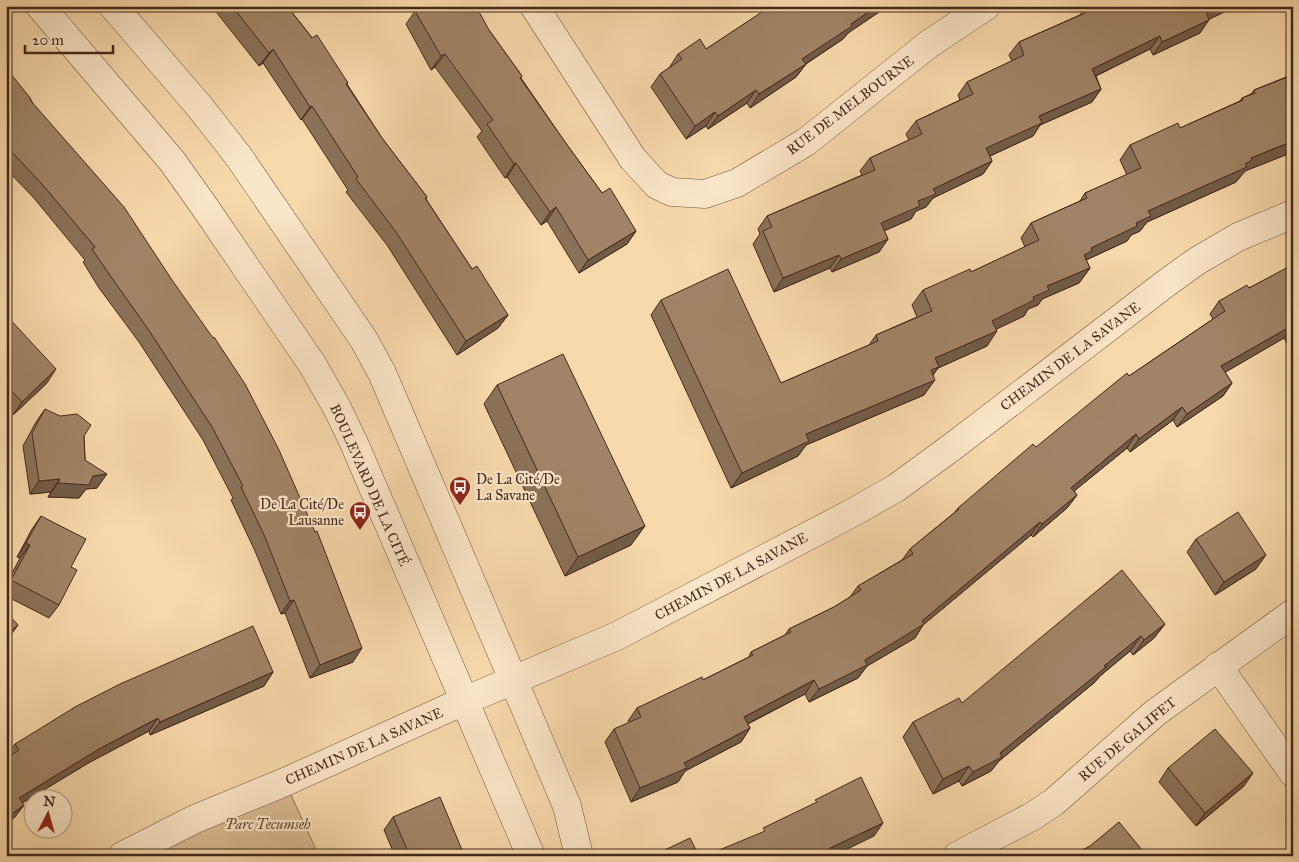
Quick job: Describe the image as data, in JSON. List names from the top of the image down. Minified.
{"streets":{"street":["RUE DE MELBOURNE","CHEMIN DE LA SAVANE","BOULEVARD DE LA CITÉ","RUE DE GALIFET"]},"crossings":[["CHEMIN DE LA SAVANE","BOULEVARD DE LA CITÉ"]],"parks":["Parc Tecumseh"],"places":{"bus stop":["De La Cité/De La Savane","De La Cité/De Lausanne"]},"scale_bar":"20 m","north":"top"}
